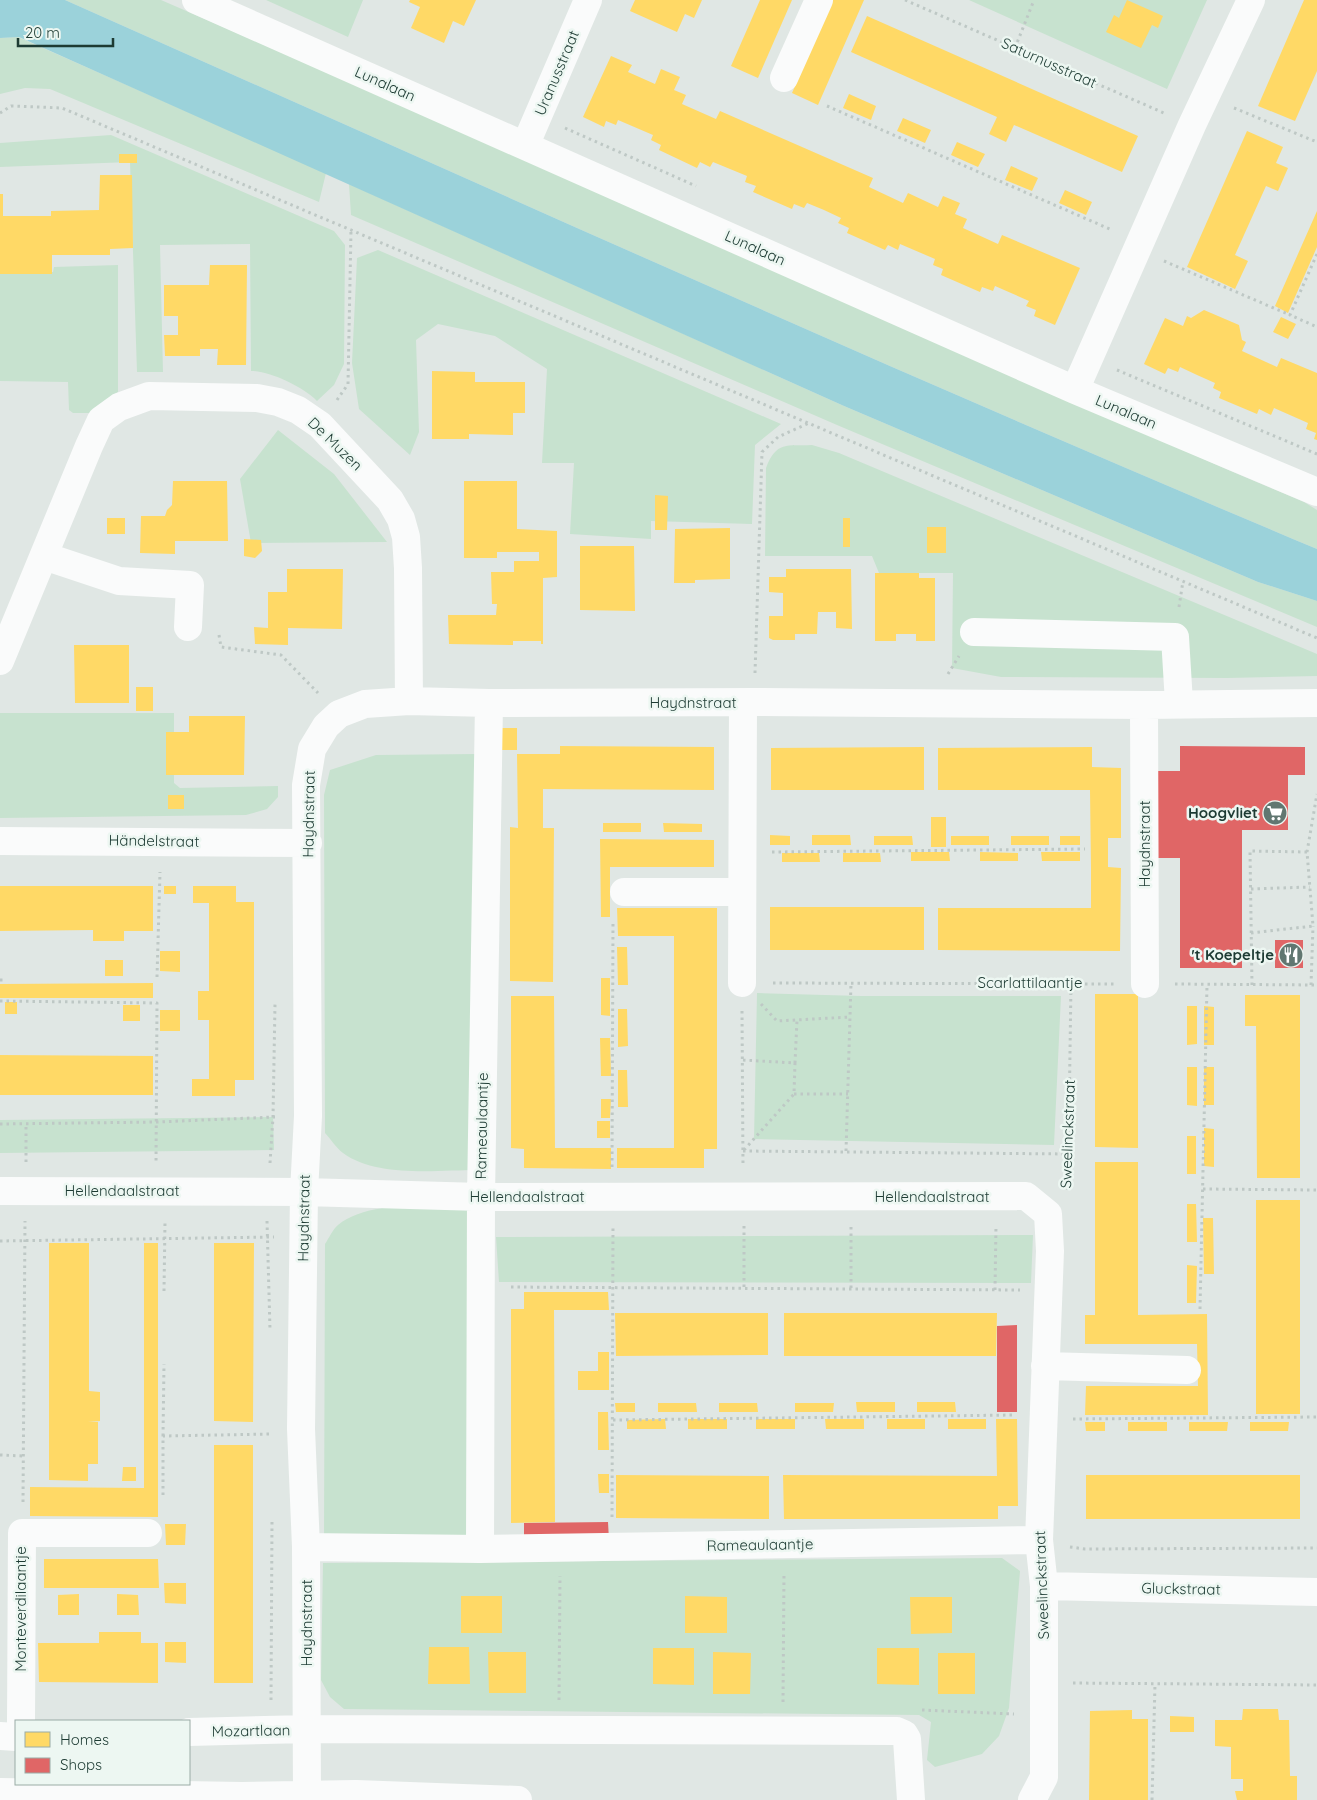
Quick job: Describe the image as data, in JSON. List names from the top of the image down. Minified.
{"streets":{"street":["Uranusstraat","Lunalaan","De Muzen","Haydnstraat","Händelstraat","Rameaulaantje","Sweelinckstraat","Hellendaalstraat","Gluckstraat","Monteverdilaantje","Mozartlaan"],"path":["Saturnusstraat","Scarlattilaantje"]},"crossings":[["Uranusstraat","Lunalaan"],["De Muzen","Haydnstraat"],["Haydnstraat","Händelstraat"],["Haydnstraat","Scarlattilaantje"],["Haydnstraat","Rameaulaantje"],["Haydnstraat","Hellendaalstraat"],["Haydnstraat","Mozartlaan"],["Scarlattilaantje","Sweelinckstraat"],["Rameaulaantje","Sweelinckstraat"],["Rameaulaantje","Hellendaalstraat"],["Sweelinckstraat","Hellendaalstraat"],["Sweelinckstraat","Gluckstraat"]],"places":{"supermarket":["Hoogvliet"],"restaurant":["'t Koepeltje"]},"legend":["Homes","Shops"],"scale_bar":"20 m"}
